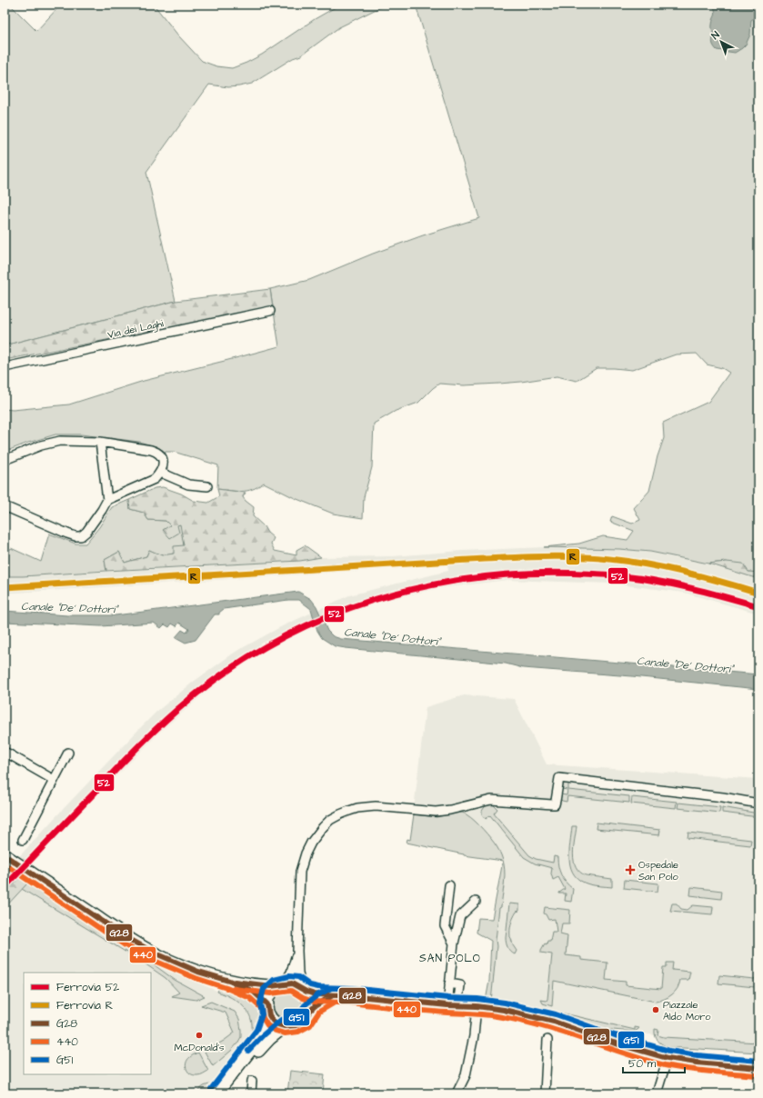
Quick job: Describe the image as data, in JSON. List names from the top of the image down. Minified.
{"streets":{"street":["Via dei Laghi"]},"districts":["SAN POLO"],"water":["Canale \"De' Dottori\""],"places":{"health":["Ospedale San Polo"],"other":["Piazzale Aldo Moro","McDonald's"]},"lines":["rail line R","rail line 52","transit line G28","transit line 440","transit line G51"],"legend":["Ferrovia 52","Ferrovia R","G28","440","G51"],"scale_bar":"50 m","north":"top left"}
